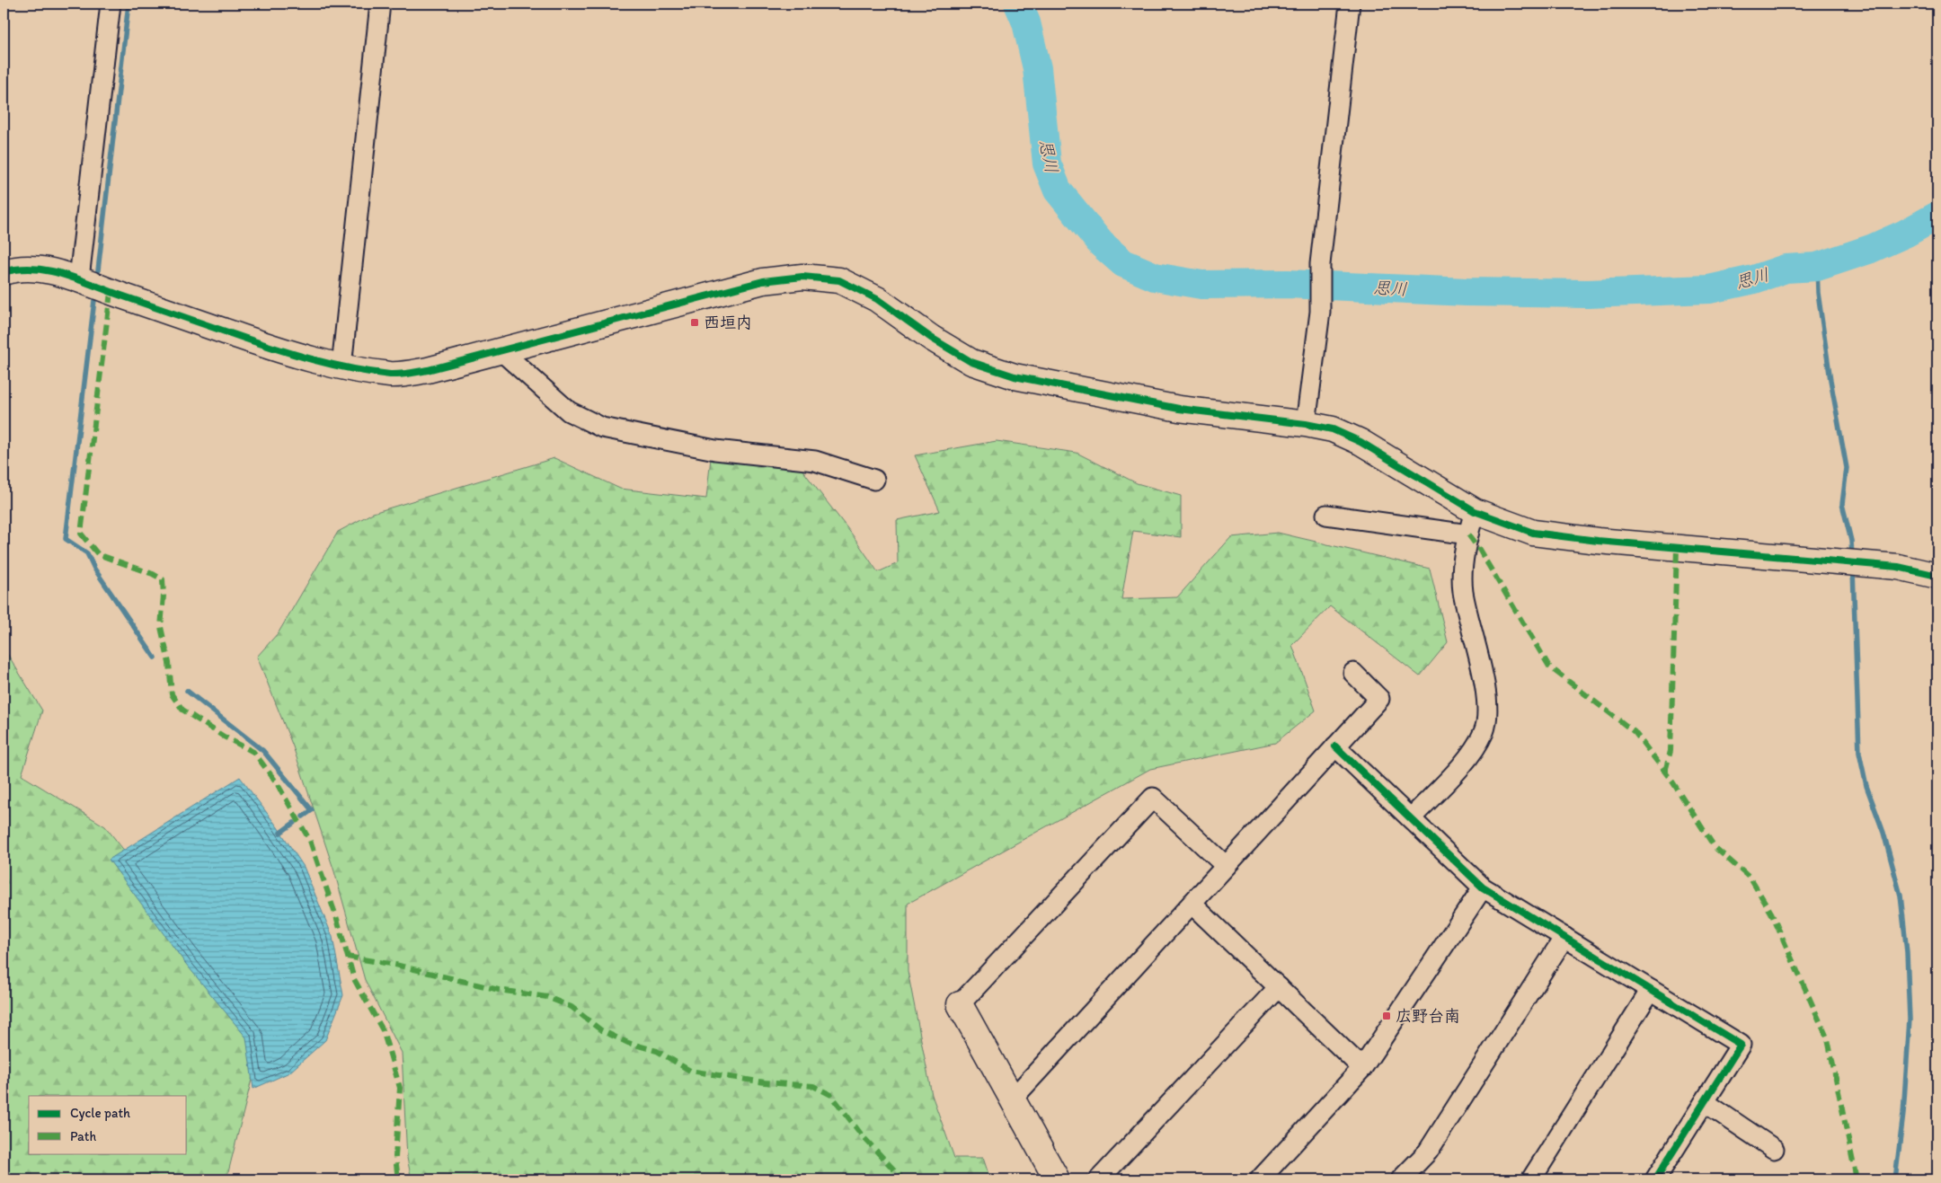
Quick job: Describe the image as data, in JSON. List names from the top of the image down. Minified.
{"water":["思川"],"places":{"transit":["西垣内","広野台南"]},"legend":["Cycle path","Path"]}
